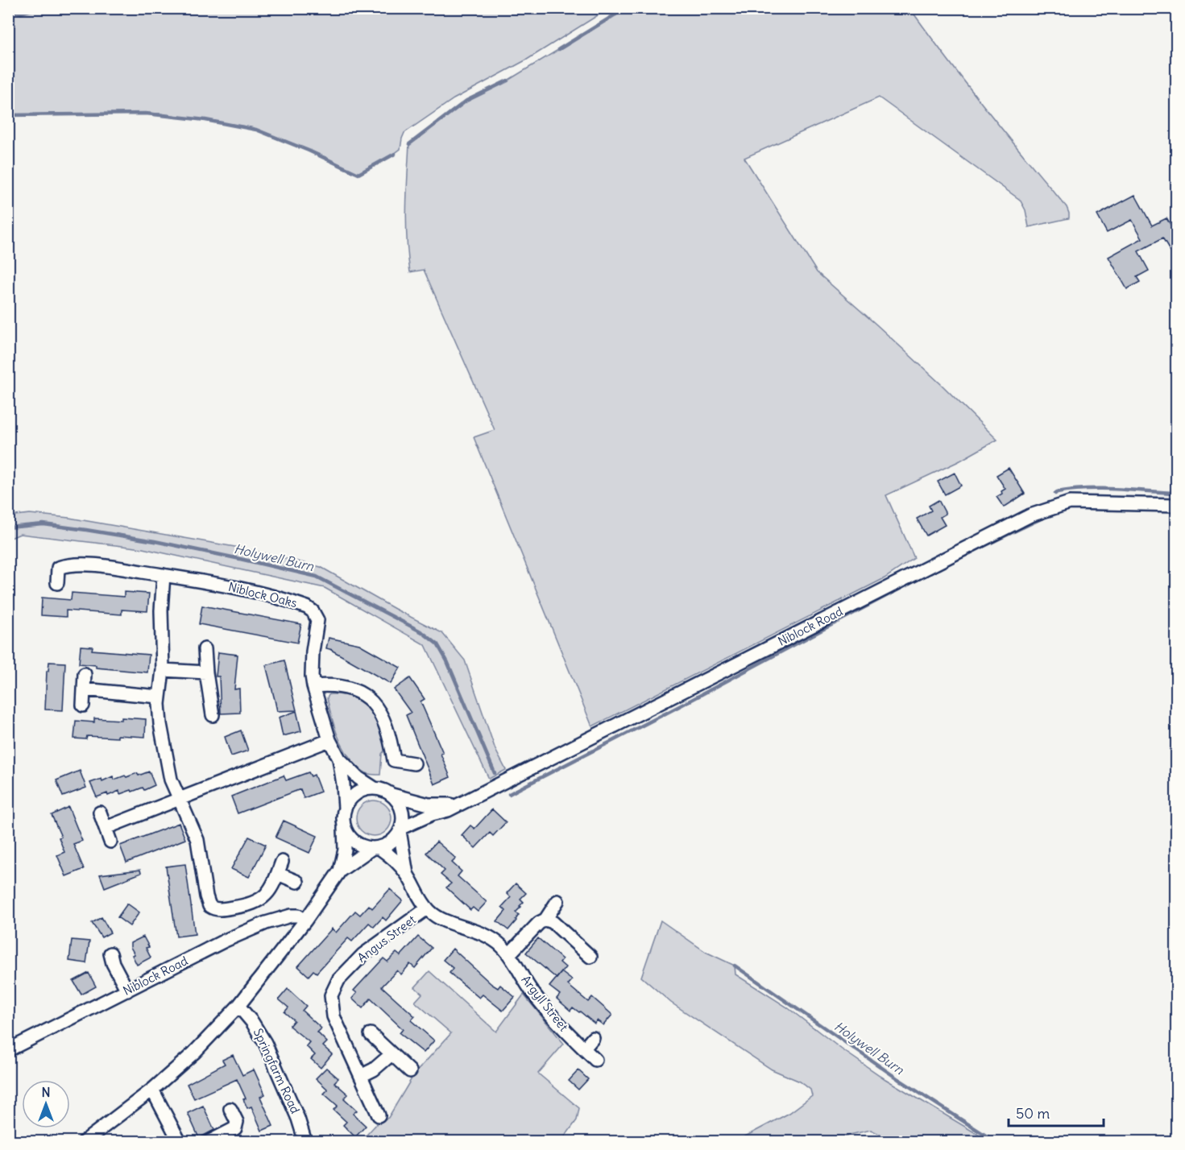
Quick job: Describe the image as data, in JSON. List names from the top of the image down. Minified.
{"streets":{"street":["Niblock Oaks","Niblock Road","Angus Street","Argyll Street","Springfarm Road"]},"crossings":[["Niblock Oaks","Niblock Road"],["Niblock Oaks","Argyll Street"],["Niblock Road","Argyll Street"],["Angus Street","Argyll Street"]],"water":["Holywell Burn"],"scale_bar":"50 m","north":"top"}
